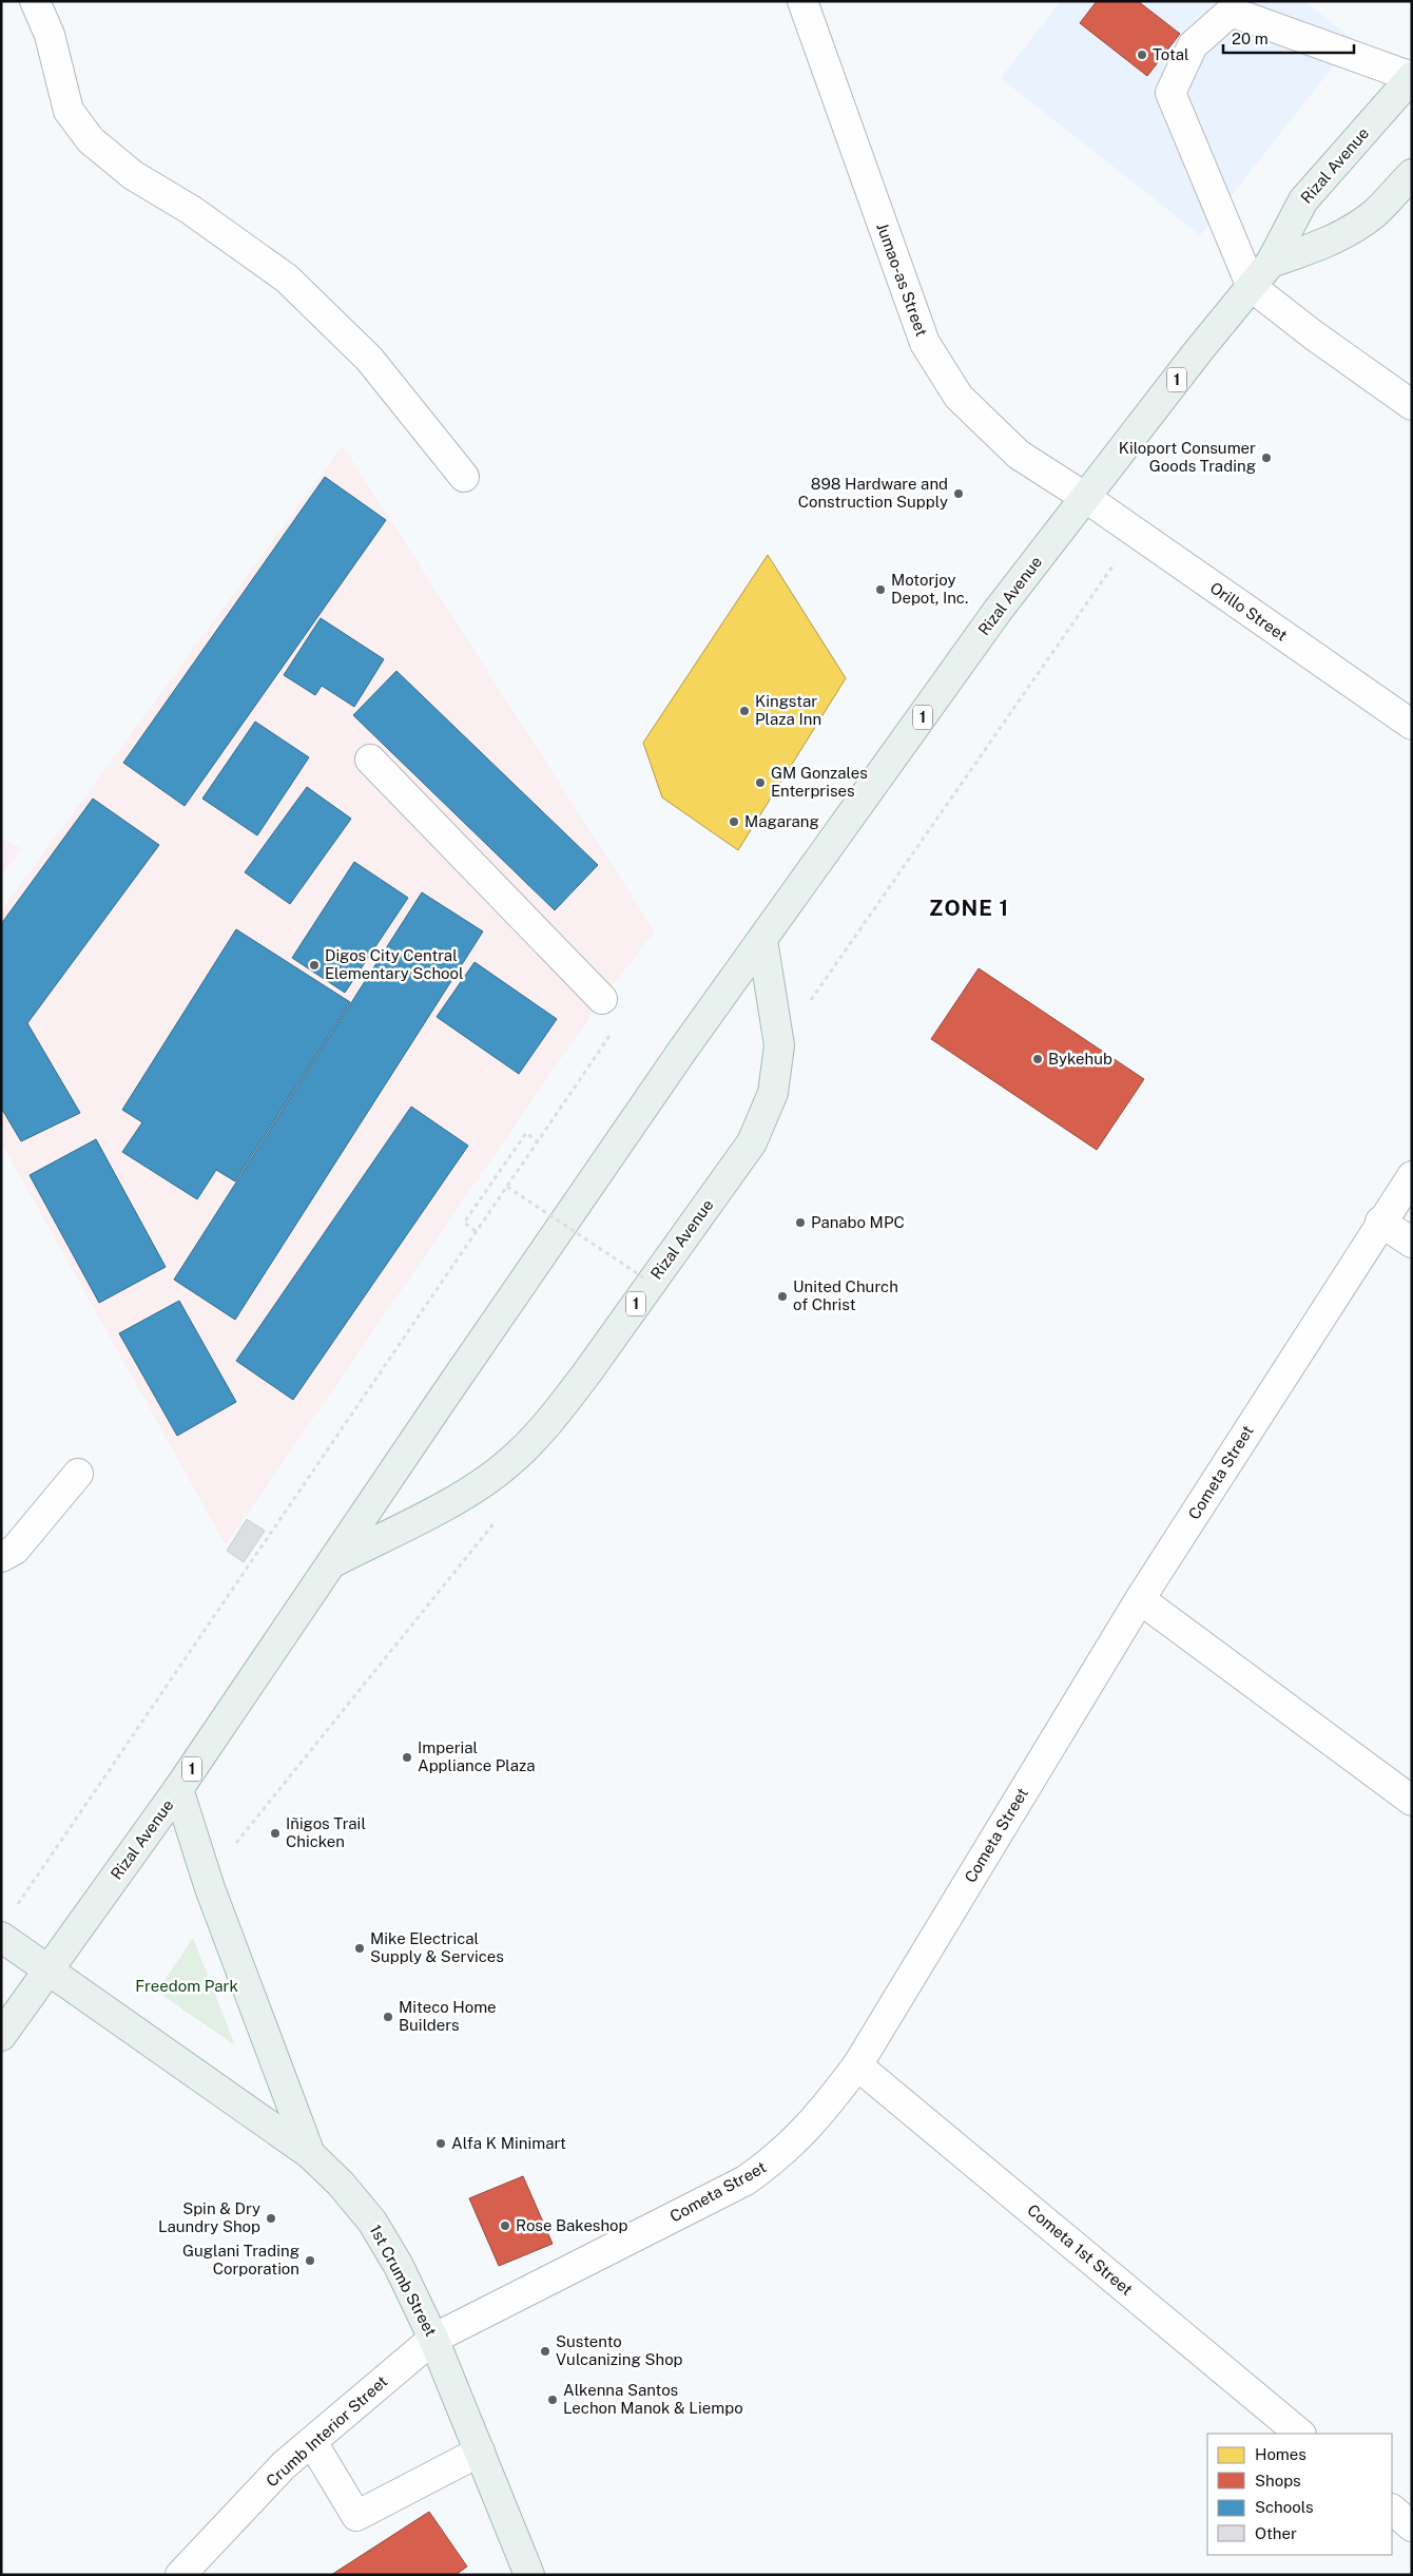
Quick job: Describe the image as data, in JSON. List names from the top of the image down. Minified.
{"streets":{"main road":["Rizal Avenue","1","1st Crumb Street"],"street":["Jumao-as Street","Orillo Street","Cometa Street","Cometa 1st Street","Crumb Interior Street"]},"crossings":[["Rizal Avenue","Jumao-as Street"],["Rizal Avenue","Orillo Street"],["Rizal Avenue","1st Crumb Street"],["Jumao-as Street","Orillo Street"],["Cometa Street","Cometa 1st Street"],["Cometa Street","1st Crumb Street"],["Cometa Street","Crumb Interior Street"],["1st Crumb Street","Crumb Interior Street"]],"districts":["ZONE 1"],"parks":["Freedom Park"],"places":["Total","Kiloport Consumer Goods Trading","898 Hardware and Construction Supply","Motorjoy Depot, Inc.","Kingstar Plaza Inn","GM Gonzales Enterprises","Magarang","Digos City Central Elementary School","Bykehub","Panabo MPC","United Church of Christ","Imperial Appliance Plaza","Iñigos Trail Chicken","Mike Electrical Supply & Services","Miteco Home Builders","Alfa K Minimart","Spin & Dry Laundry Shop","Rose Bakeshop","Guglani Trading Corporation","Sustento Vulcanizing Shop","Alkenna Santos Lechon Manok & Liempo"],"legend":["Homes","Shops","Schools","Other"],"scale_bar":"20 m"}
